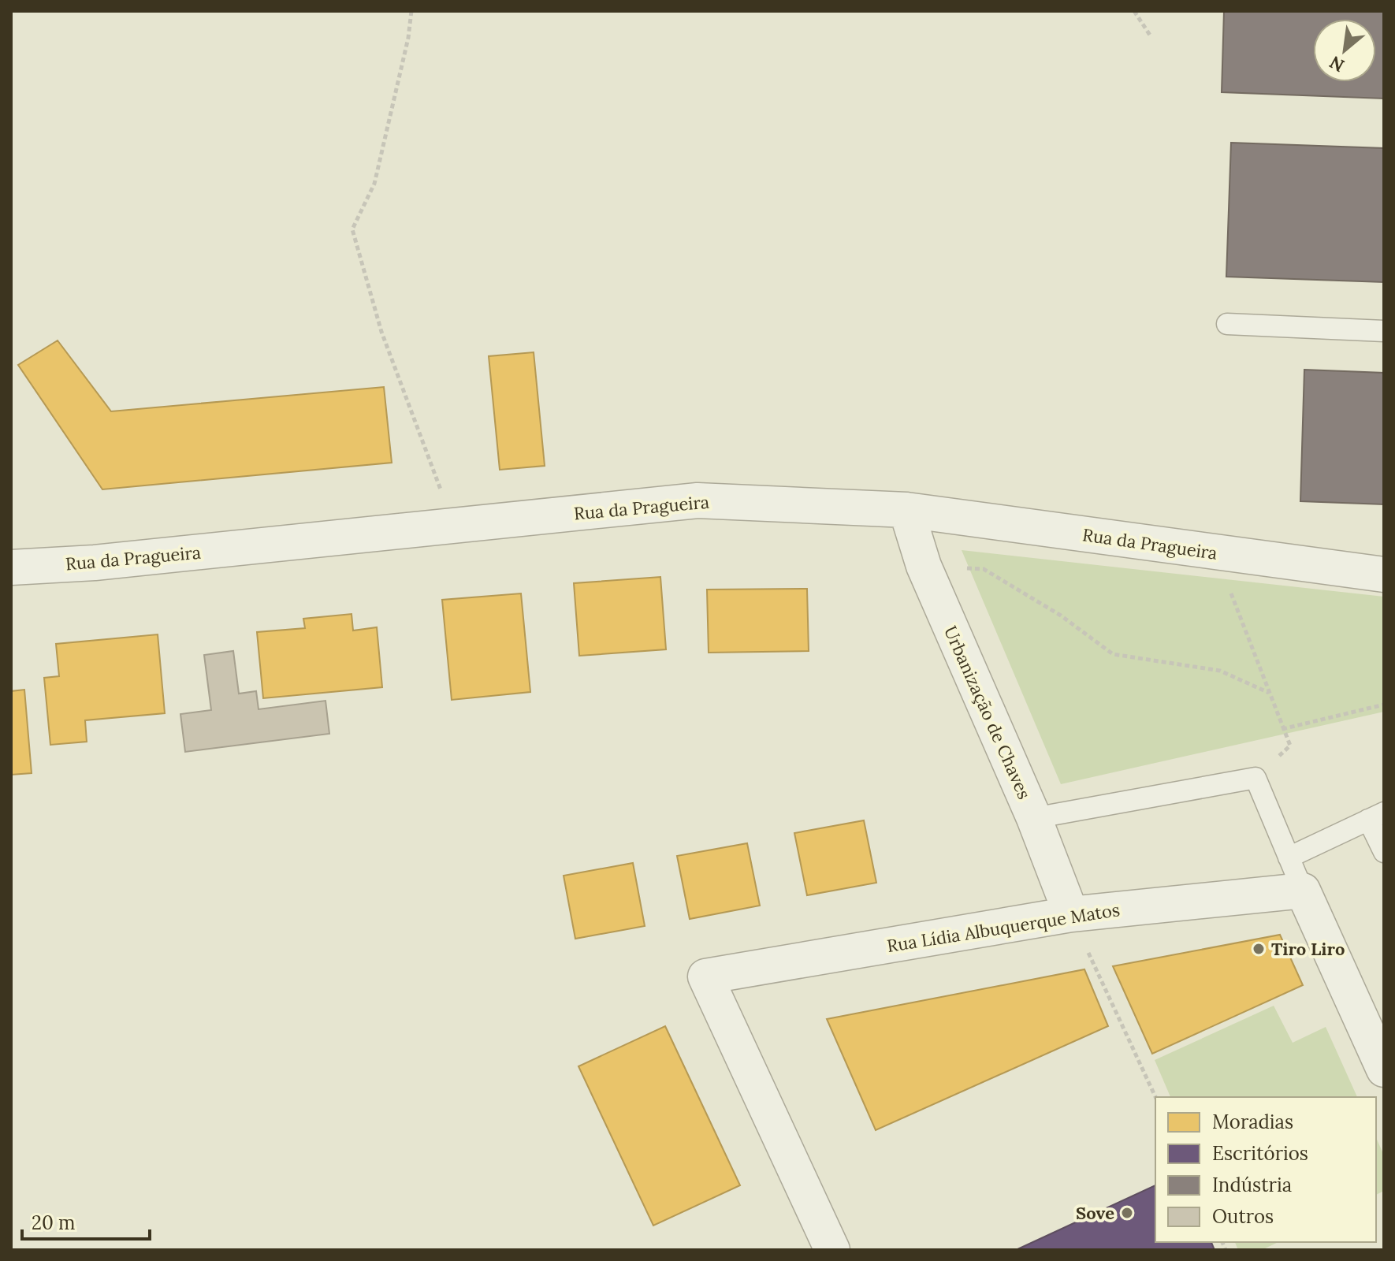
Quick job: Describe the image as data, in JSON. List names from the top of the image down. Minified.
{"streets":{"street":["Rua da Pragueira","Urbanização de Chaves","Rua Lídia Albuquerque Matos"]},"crossings":[["Rua da Pragueira","Urbanização de Chaves"],["Urbanização de Chaves","Rua Lídia Albuquerque Matos"]],"places":["Tiro Liro","Sove"],"legend":["Moradias","Escritórios","Indústria","Outros"],"scale_bar":"20 m","north":"bottom left"}
